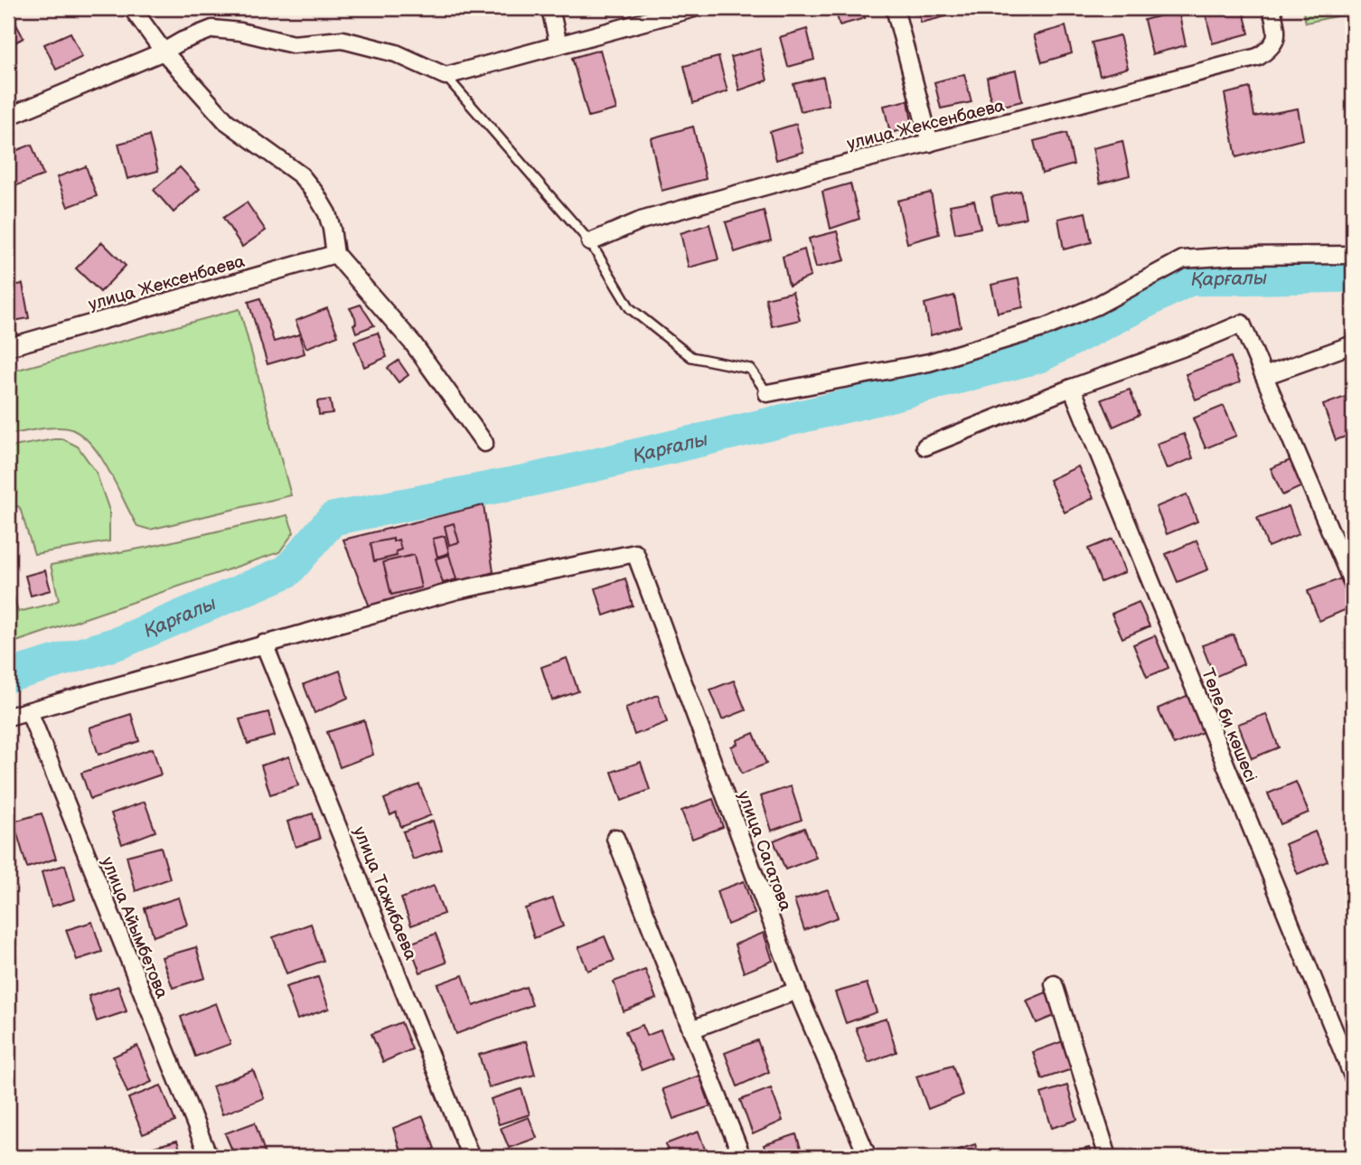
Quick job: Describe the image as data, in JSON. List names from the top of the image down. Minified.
{"streets":{"street":["улица Жексенбаева","Төле би көшесі","улица Сагатова","улица Тажибаева","улица Айымбетова"]},"crossings":[["улица Сагатова","улица Тажибаева"]],"water":["Қарғалы"]}
